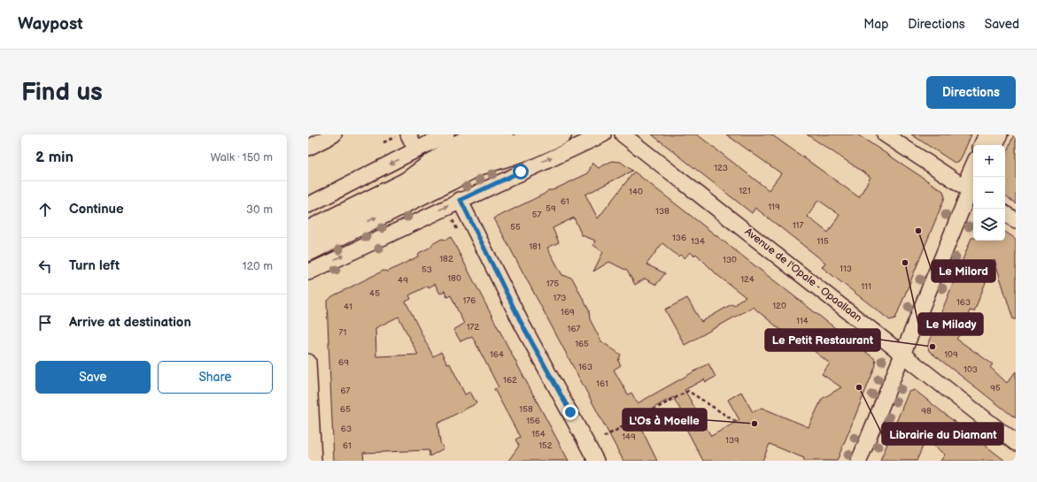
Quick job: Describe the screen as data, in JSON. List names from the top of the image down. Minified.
{"streets":{"street":["Avenue de l'Opale - Opaallaan"]},"places":["Le Milord","Le Milady","Le Petit Restaurant","Librairie du Diamant","L'Os à Moelle"],"house_numbers":["123","121","140","61","119","59","138","57","117","55","136","134","115","181","182","130","113","53","180","124","49","175","111","45","173","176","163","120","41","169","114","172","167","71","165","164","109","69","163","103","162","161","95","67","65","158","98","156","63","154","149","139","61","152"],"page":{"header":"Waypost","nav":["Map","Directions","Saved"],"buttons":["Directions",["Save","Share"]],"title":"Find us","heading":["2 min","Walk · 150 m"],"map_buttons":["+","−"],"list":[["Continue","30 m"],["Turn left","120 m"],"Arrive at destination"]}}
